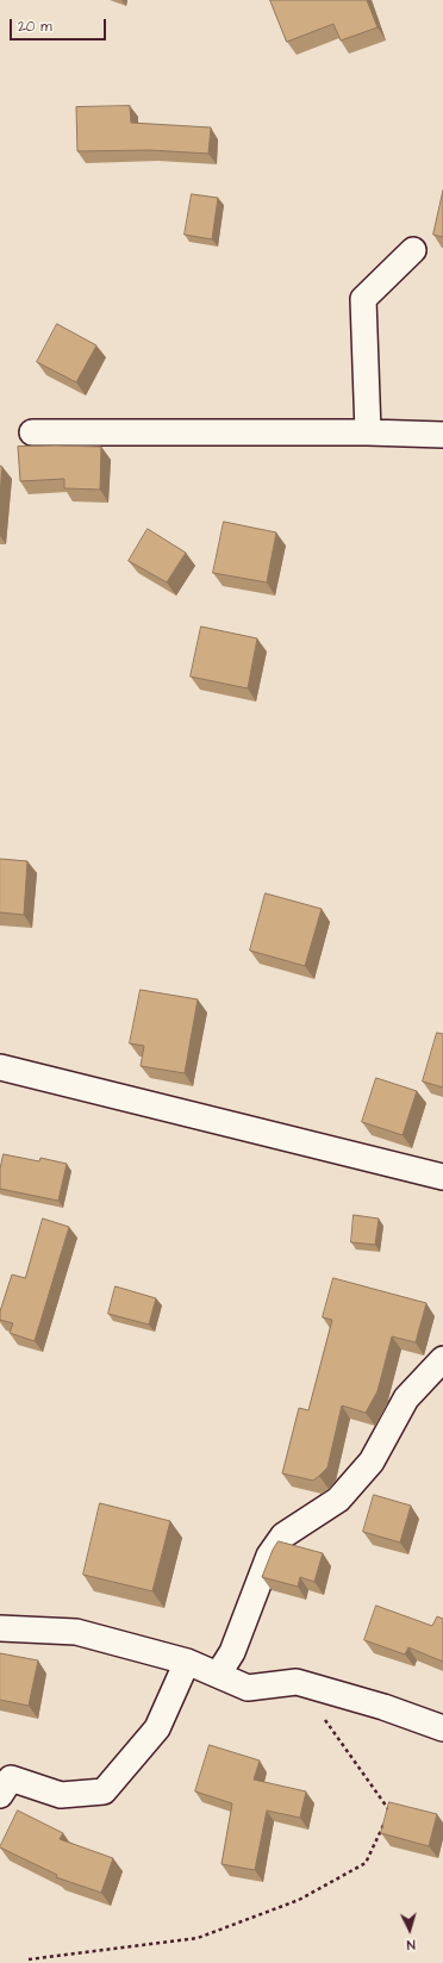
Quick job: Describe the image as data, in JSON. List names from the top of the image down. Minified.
{"scale_bar":"20 m","north":"bottom"}
